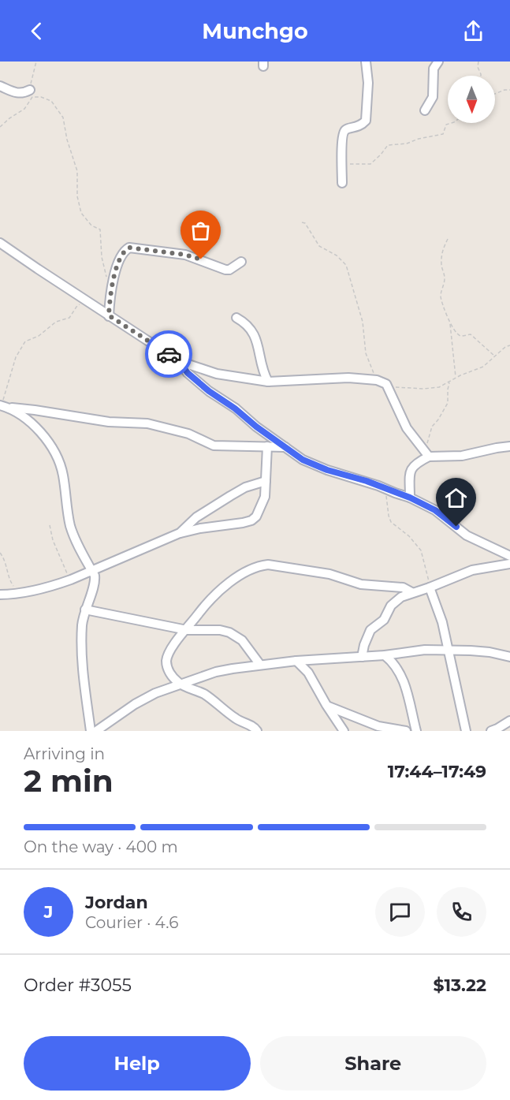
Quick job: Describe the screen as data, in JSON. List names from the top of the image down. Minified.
{"north":"bottom","page":{"header":"Munchgo","heading":["2 min","Arriving in","17:44–17:49"],"panel":["Jordan","Courier · 4.6","Order #3055","$13.22"],"bar":"On the way · 400 m","round":"J","buttons":["Help","Share"]}}
